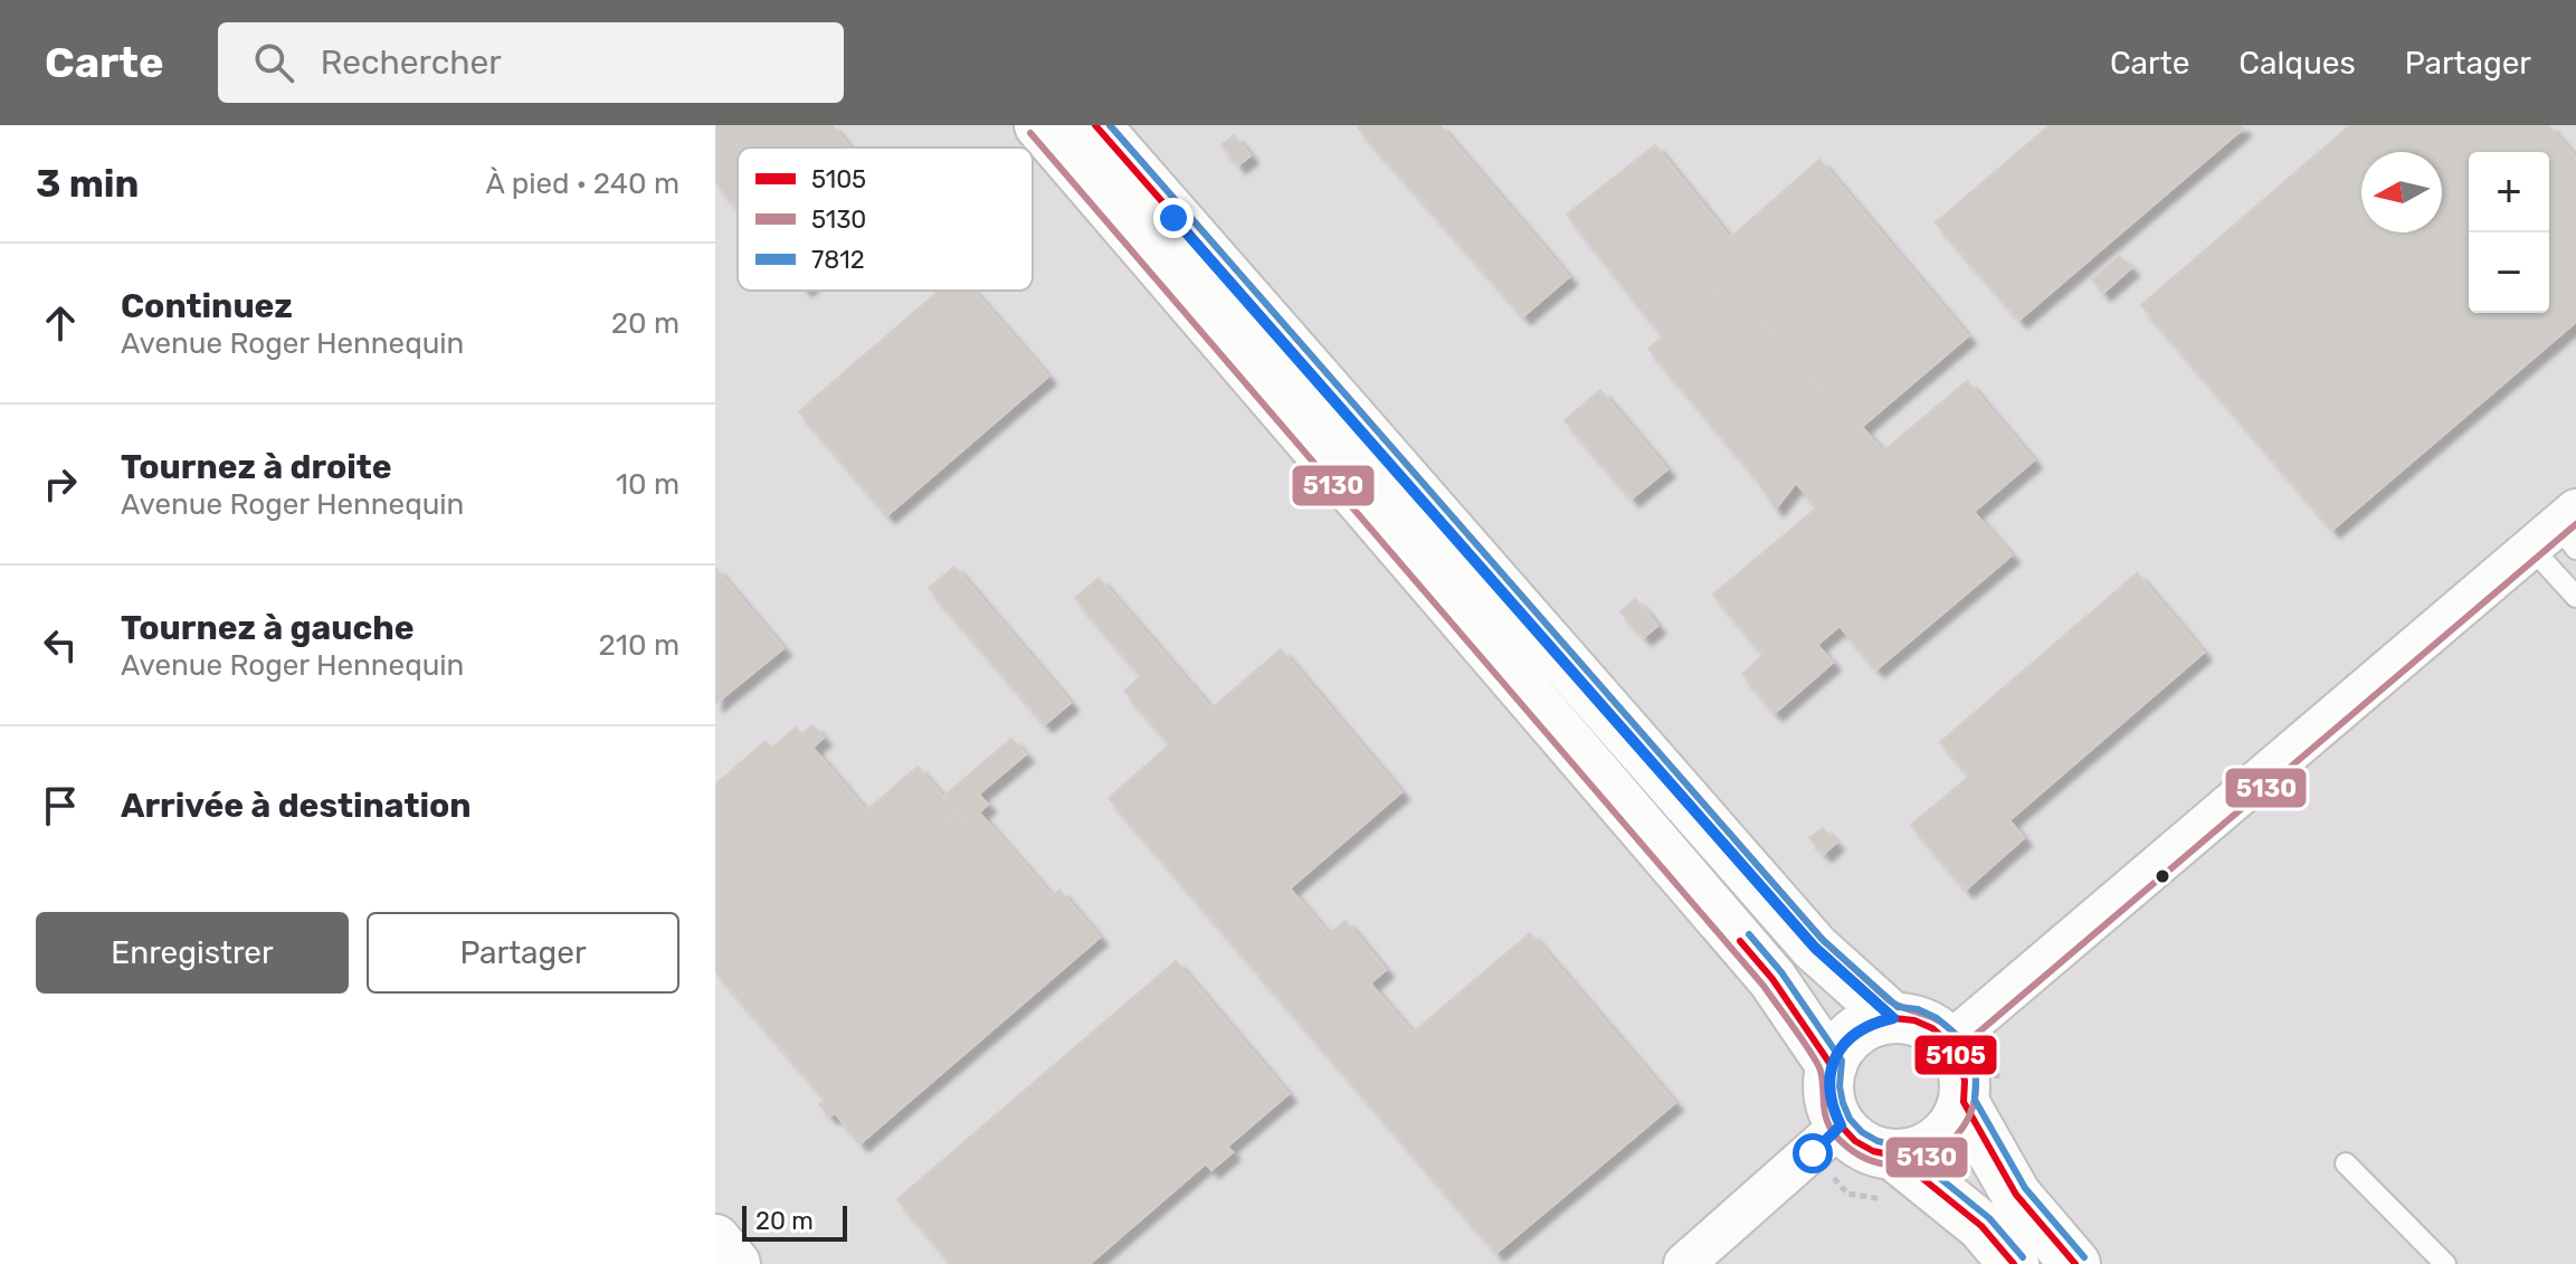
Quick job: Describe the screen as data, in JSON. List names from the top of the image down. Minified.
{"lines":["transit line 5105","transit line 5130","transit line 7812"],"legend":["5105","5130","7812"],"scale_bar":"20 m","north":"left","page":{"header":"Carte","search":"Rechercher","nav":["Carte","Calques","Partager"],"heading":["3 min","À pied · 240 m"],"map_buttons":["+","−"],"list":[["Continuez","Avenue Roger Hennequin","20 m"],["Tournez à droite","Avenue Roger Hennequin","10 m"],["Tournez à gauche","Avenue Roger Hennequin","210 m"],"Arrivée à destination"],"buttons":["Enregistrer","Partager"],"scale":"20 m"}}
